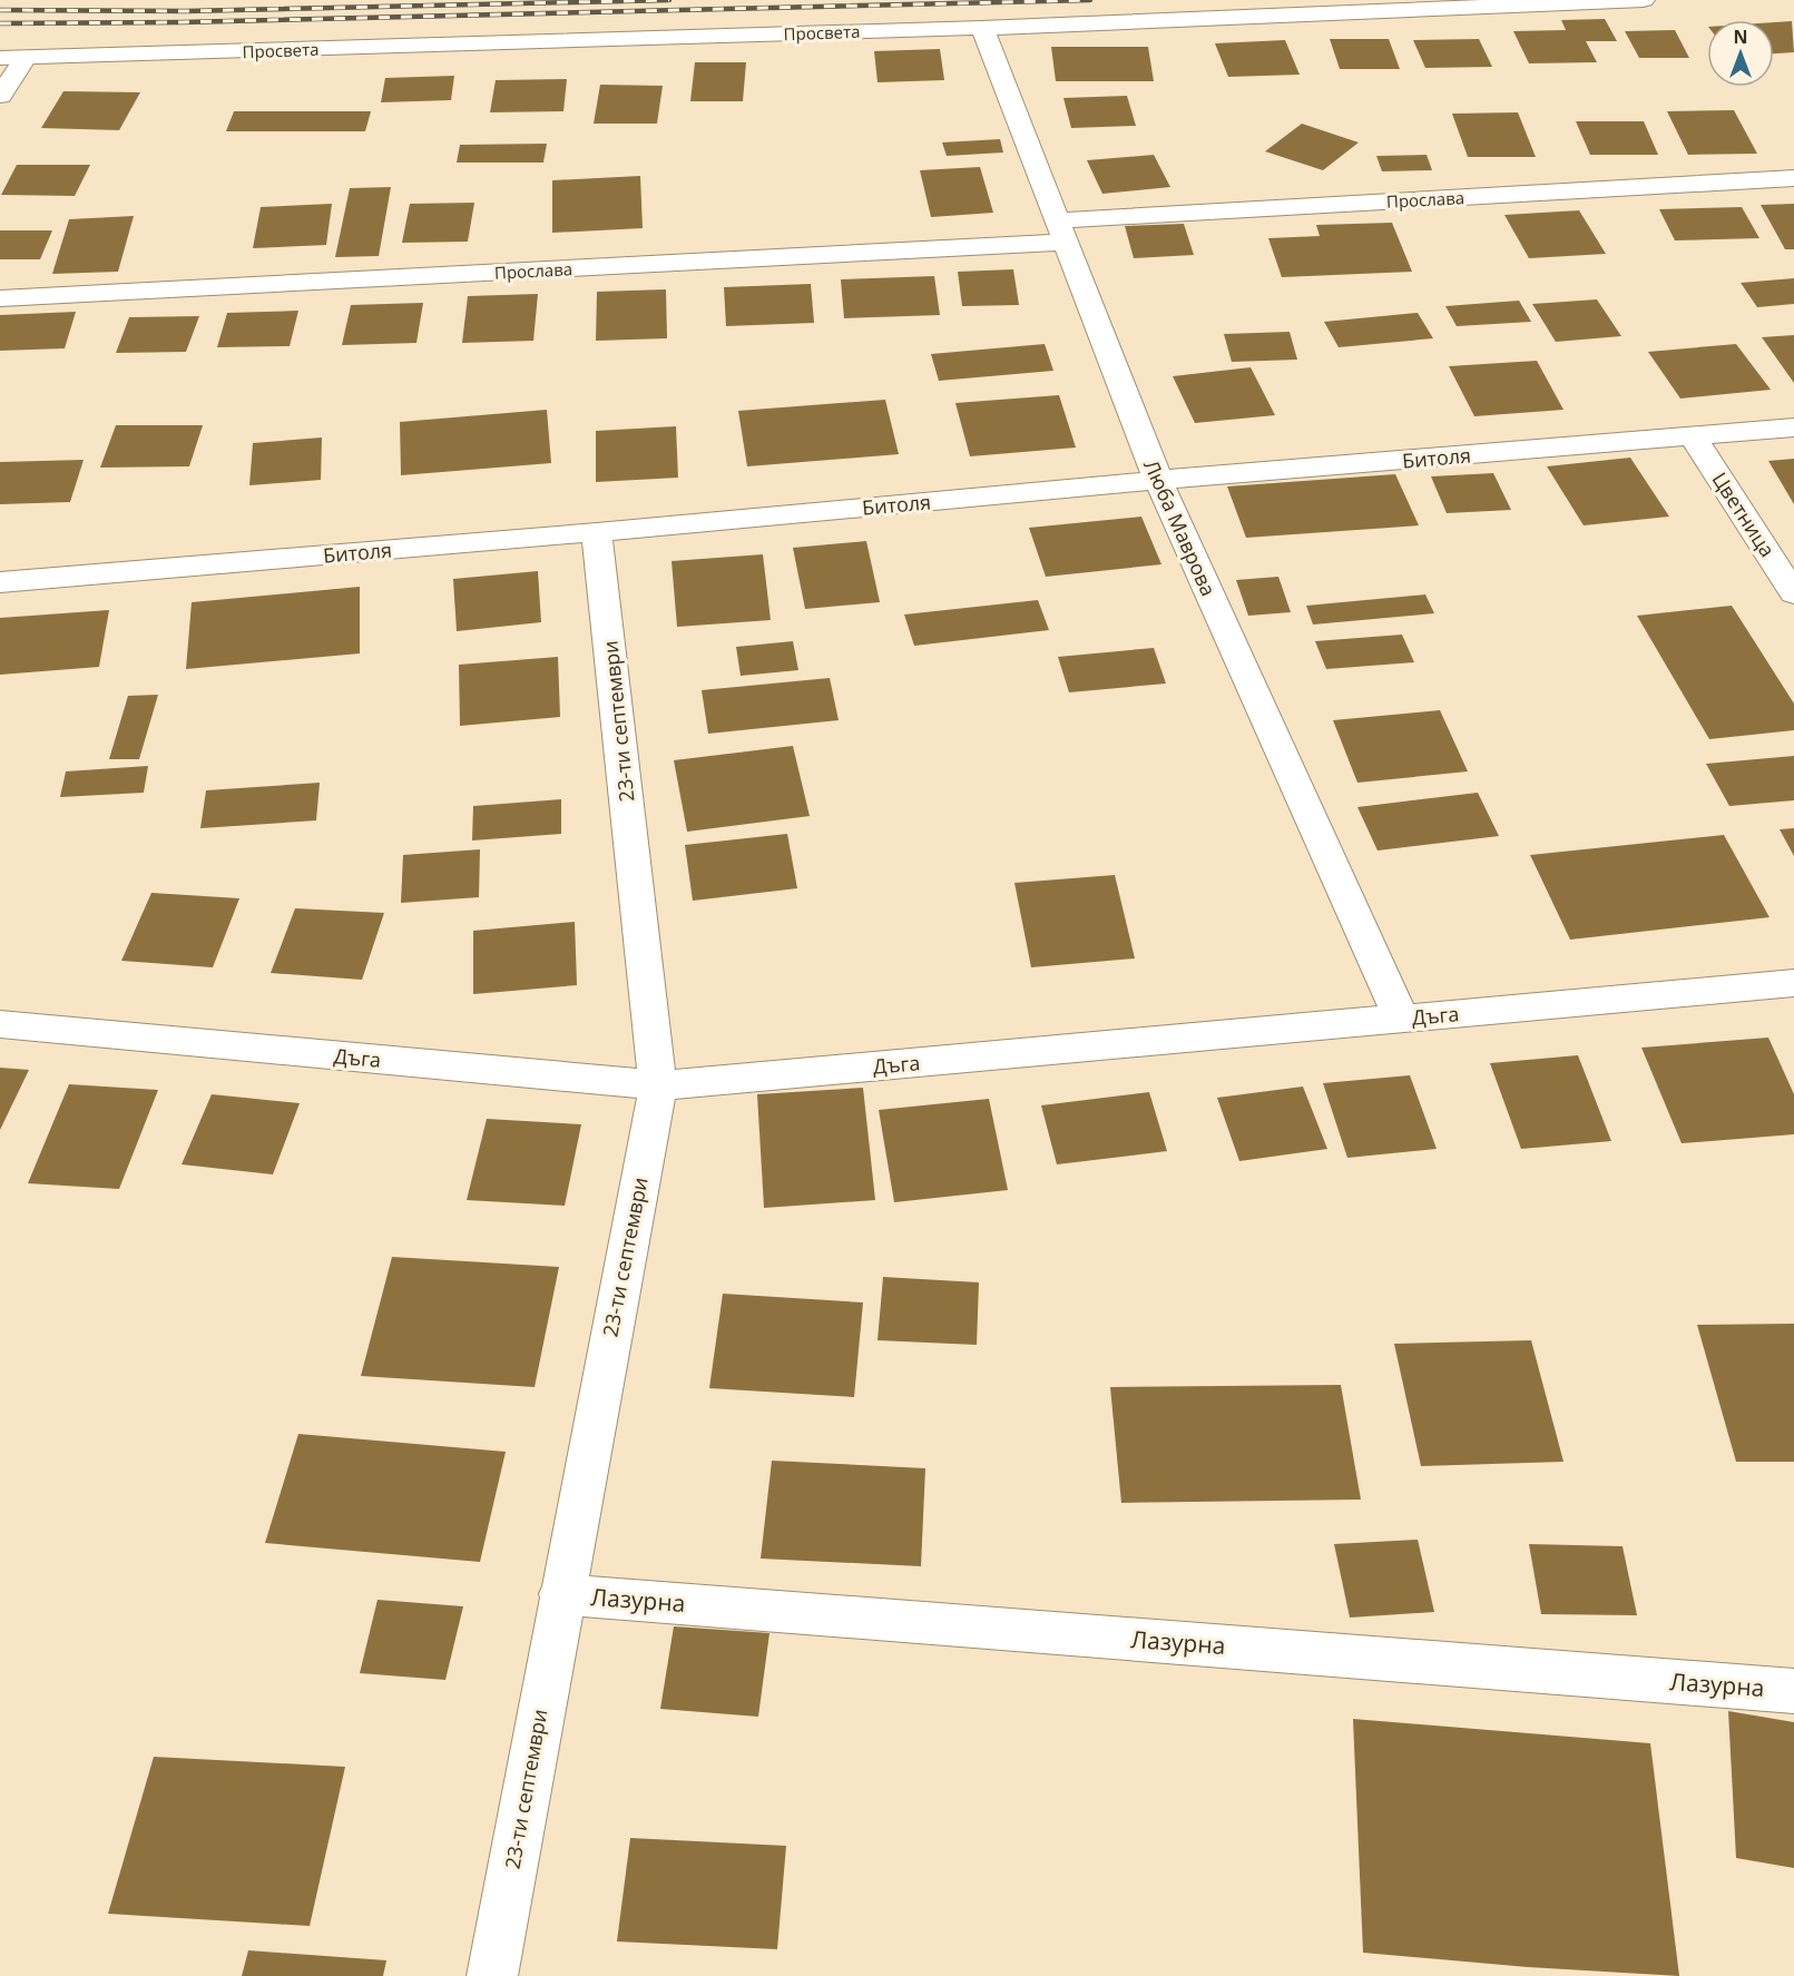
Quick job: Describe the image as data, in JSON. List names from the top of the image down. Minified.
{"streets":{"street":["Просвета","Прослава","Битоля","Цветница","Люба Маврова","23-ти септември","Дъга","Лазурна"]},"crossings":[["Просвета","Люба Маврова"],["Прослава","Люба Маврова"],["Битоля","Цветница"],["Битоля","Люба Маврова"],["Битоля","23-ти септември"],["Люба Маврова","Дъга"],["23-ти септември","Дъга"],["23-ти септември","Лазурна"]],"north":"top"}
